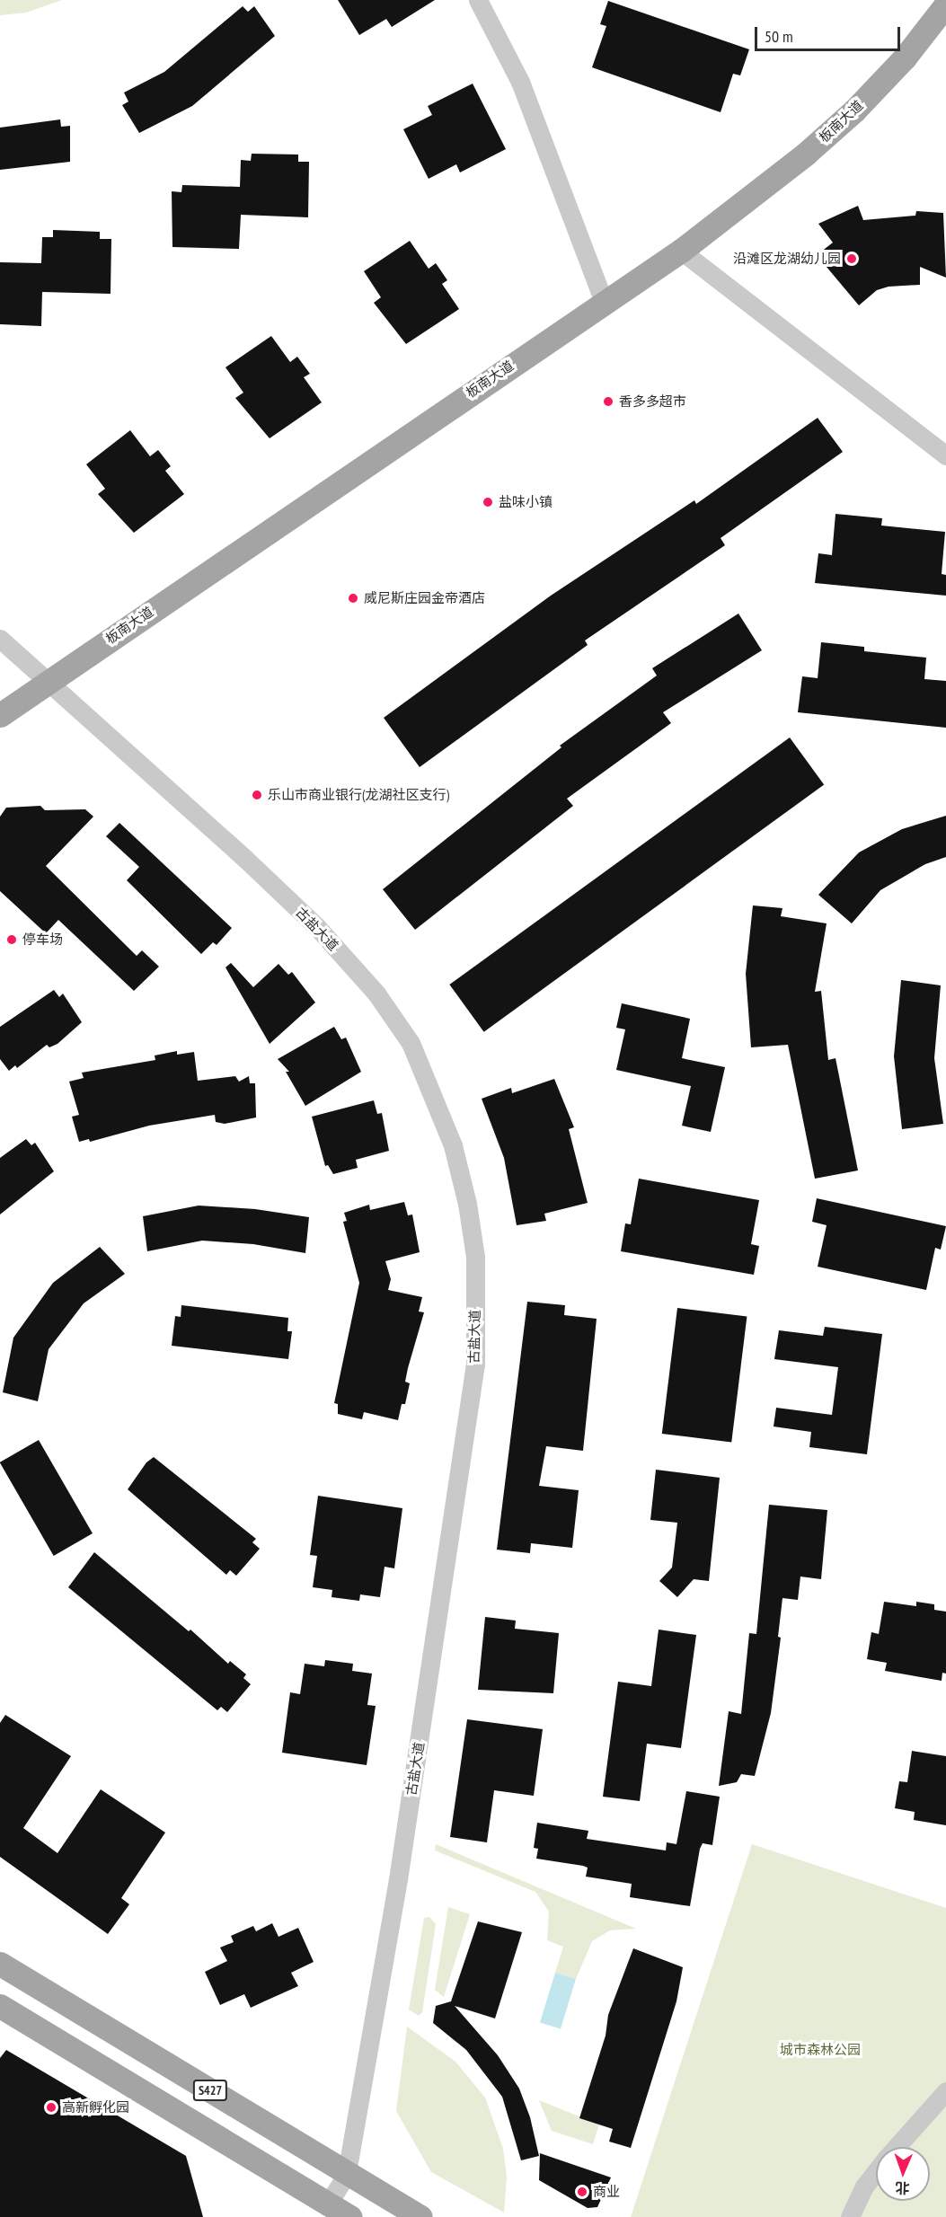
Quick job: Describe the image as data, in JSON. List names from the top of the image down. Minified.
{"streets":{"main road":["板南大道","S427"],"street":["古盐大道"]},"crossings":[["板南大道","古盐大道"],["古盐大道","S427"]],"parks":["城市森林公园"],"places":["沿滩区龙湖幼儿园","香多多超市","盐味小镇","威尼斯庄园金帝酒店","乐山市商业银行(龙湖社区支行)","停车场","高新孵化园","商业"],"scale_bar":"50 m","north":"bottom"}
